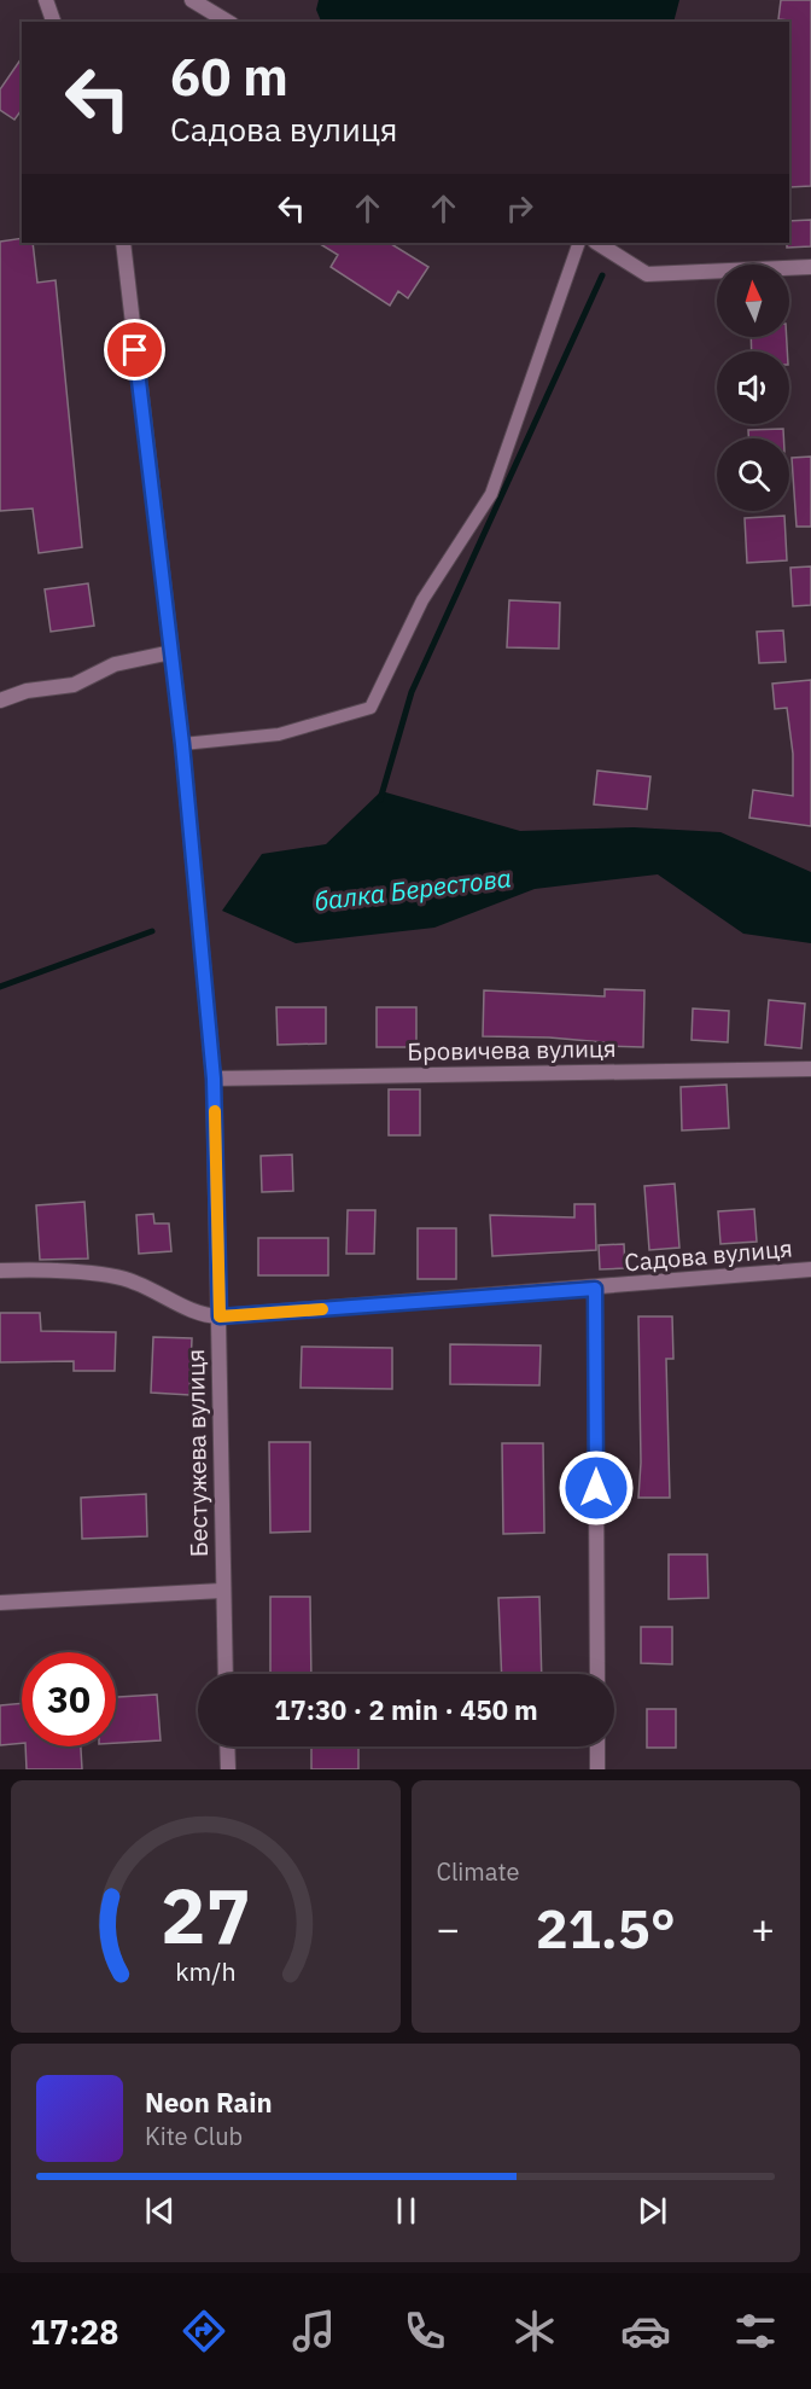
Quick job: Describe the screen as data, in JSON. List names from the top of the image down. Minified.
{"streets":{"street":["Бровичева вулиця","Садова вулиця","Бестужева вулиця"]},"crossings":[["Бровичева вулиця","Бестужева вулиця"],["Садова вулиця","Бестужева вулиця"]],"water":["балка Берестова"],"north":"top","page":{"turn":["60 m","Садова вулиця"],"limit":"30","trip":"17:30 · 2 min · 450 m","tile":"Climate","heat":["−","21.5°","+"],"song":["Neon Rain","Kite Club"],"tabs":"17:28","gauge":["27","km/h"]}}
